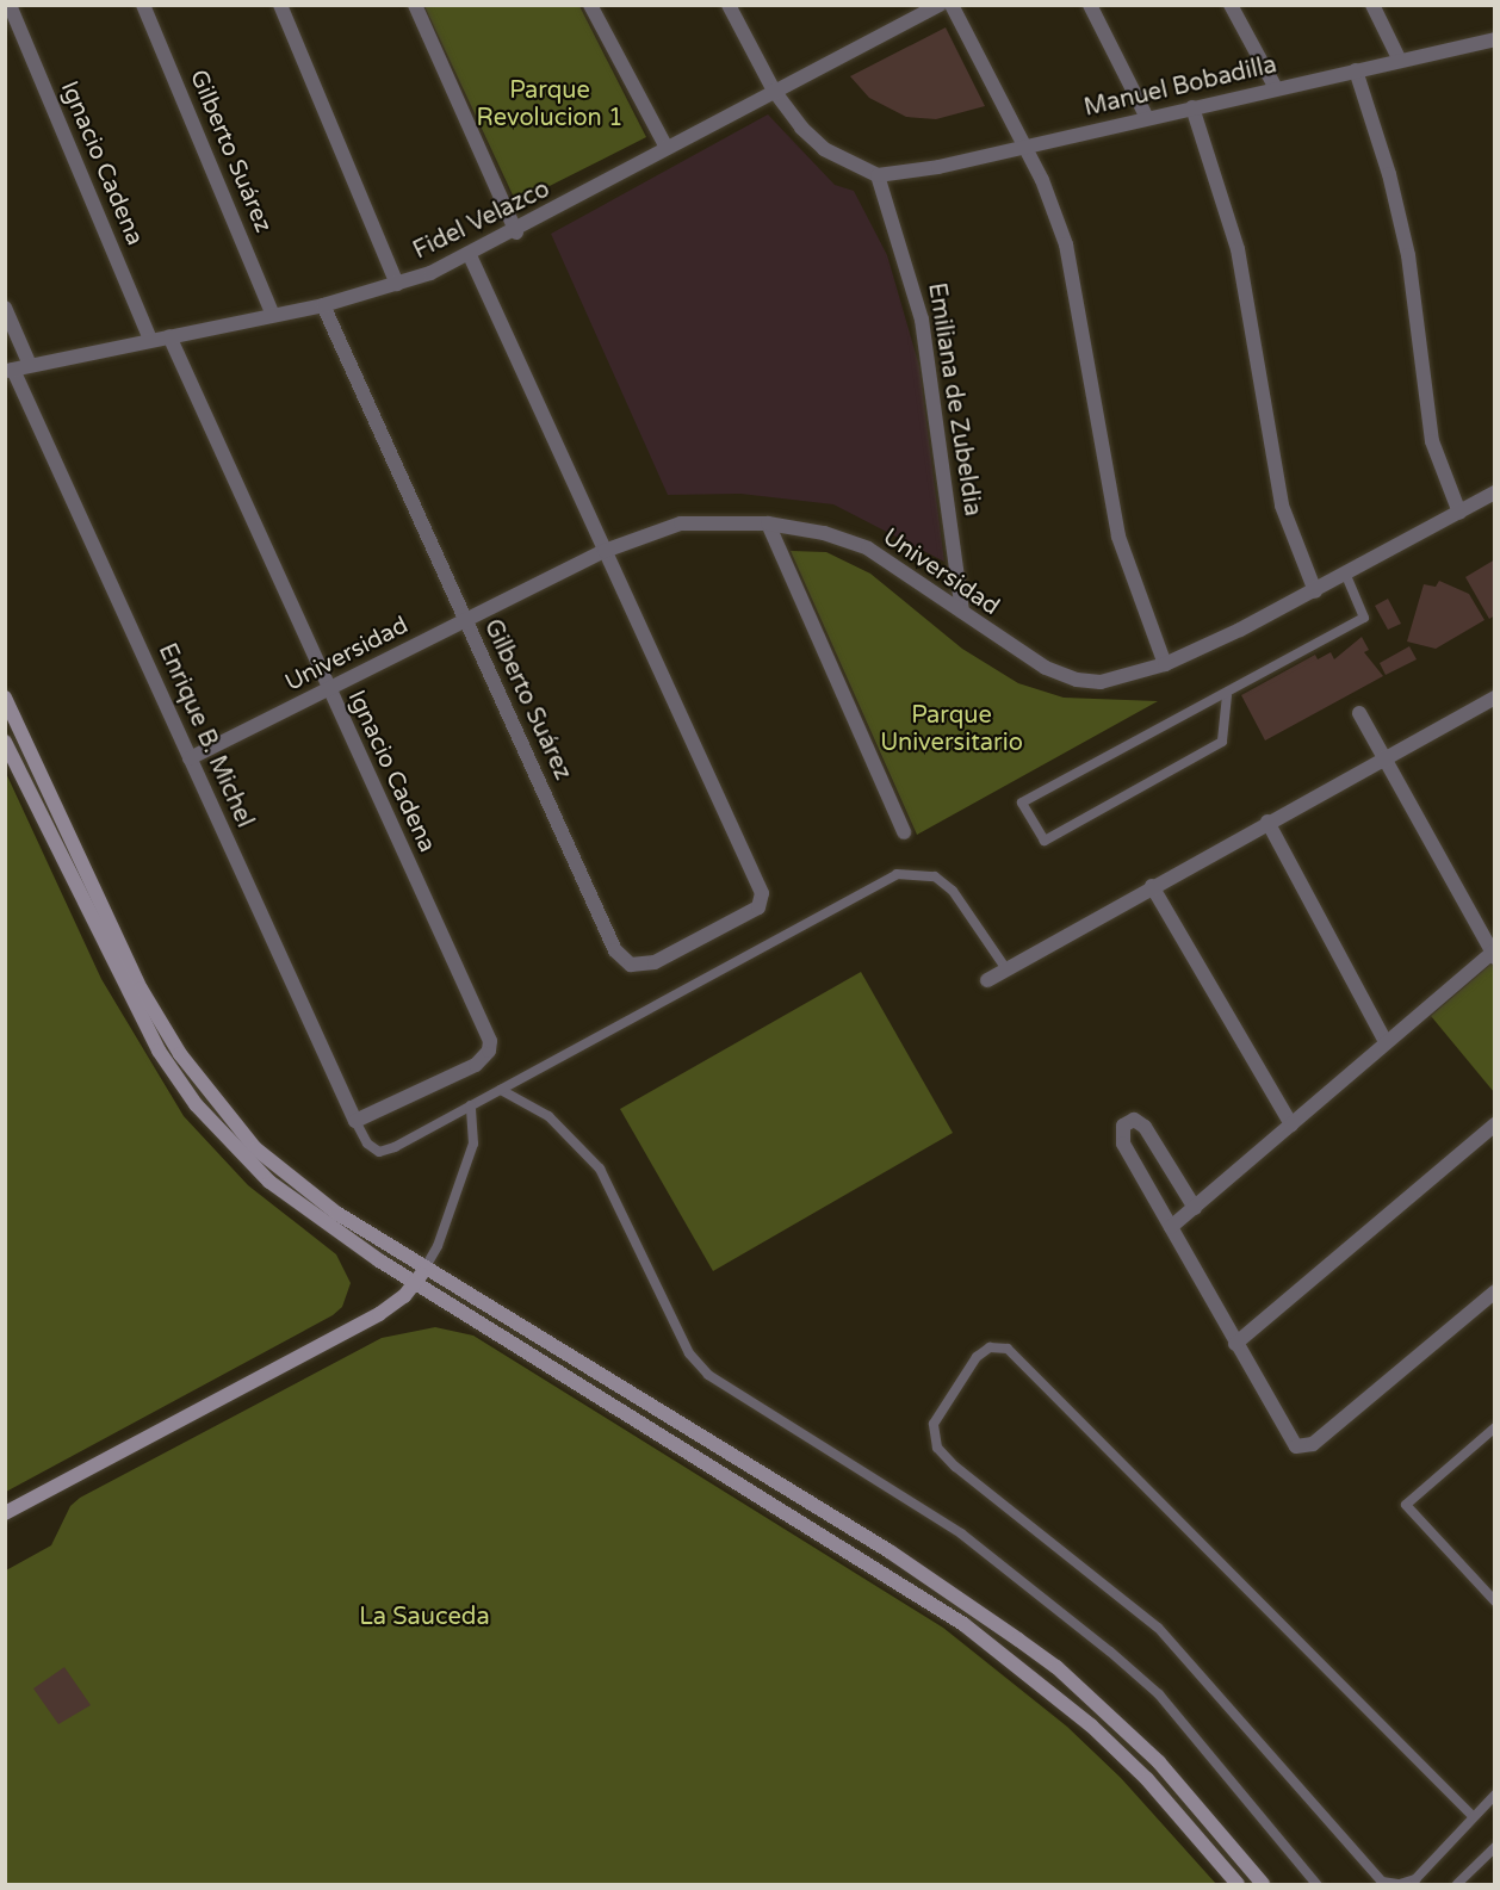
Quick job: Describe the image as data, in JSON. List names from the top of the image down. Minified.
{"streets":{"street":["Manuel Bobadilla","Gilberto Suárez","Ignacio Cadena","Fidel Velazco","Emiliana de Zubeldia","Universidad","Enrique B. Michel"]},"crossings":[["Manuel Bobadilla","Emiliana de Zubeldia"],["Gilberto Suárez","Fidel Velazco"],["Gilberto Suárez","Universidad"],["Ignacio Cadena","Fidel Velazco"],["Ignacio Cadena","Universidad"],["Ignacio Cadena","Enrique B. Michel"],["Fidel Velazco","Enrique B. Michel"],["Emiliana de Zubeldia","Universidad"],["Universidad","Enrique B. Michel"]],"parks":["Parque Revolucion 1","Parque Universitario","La Sauceda"]}
